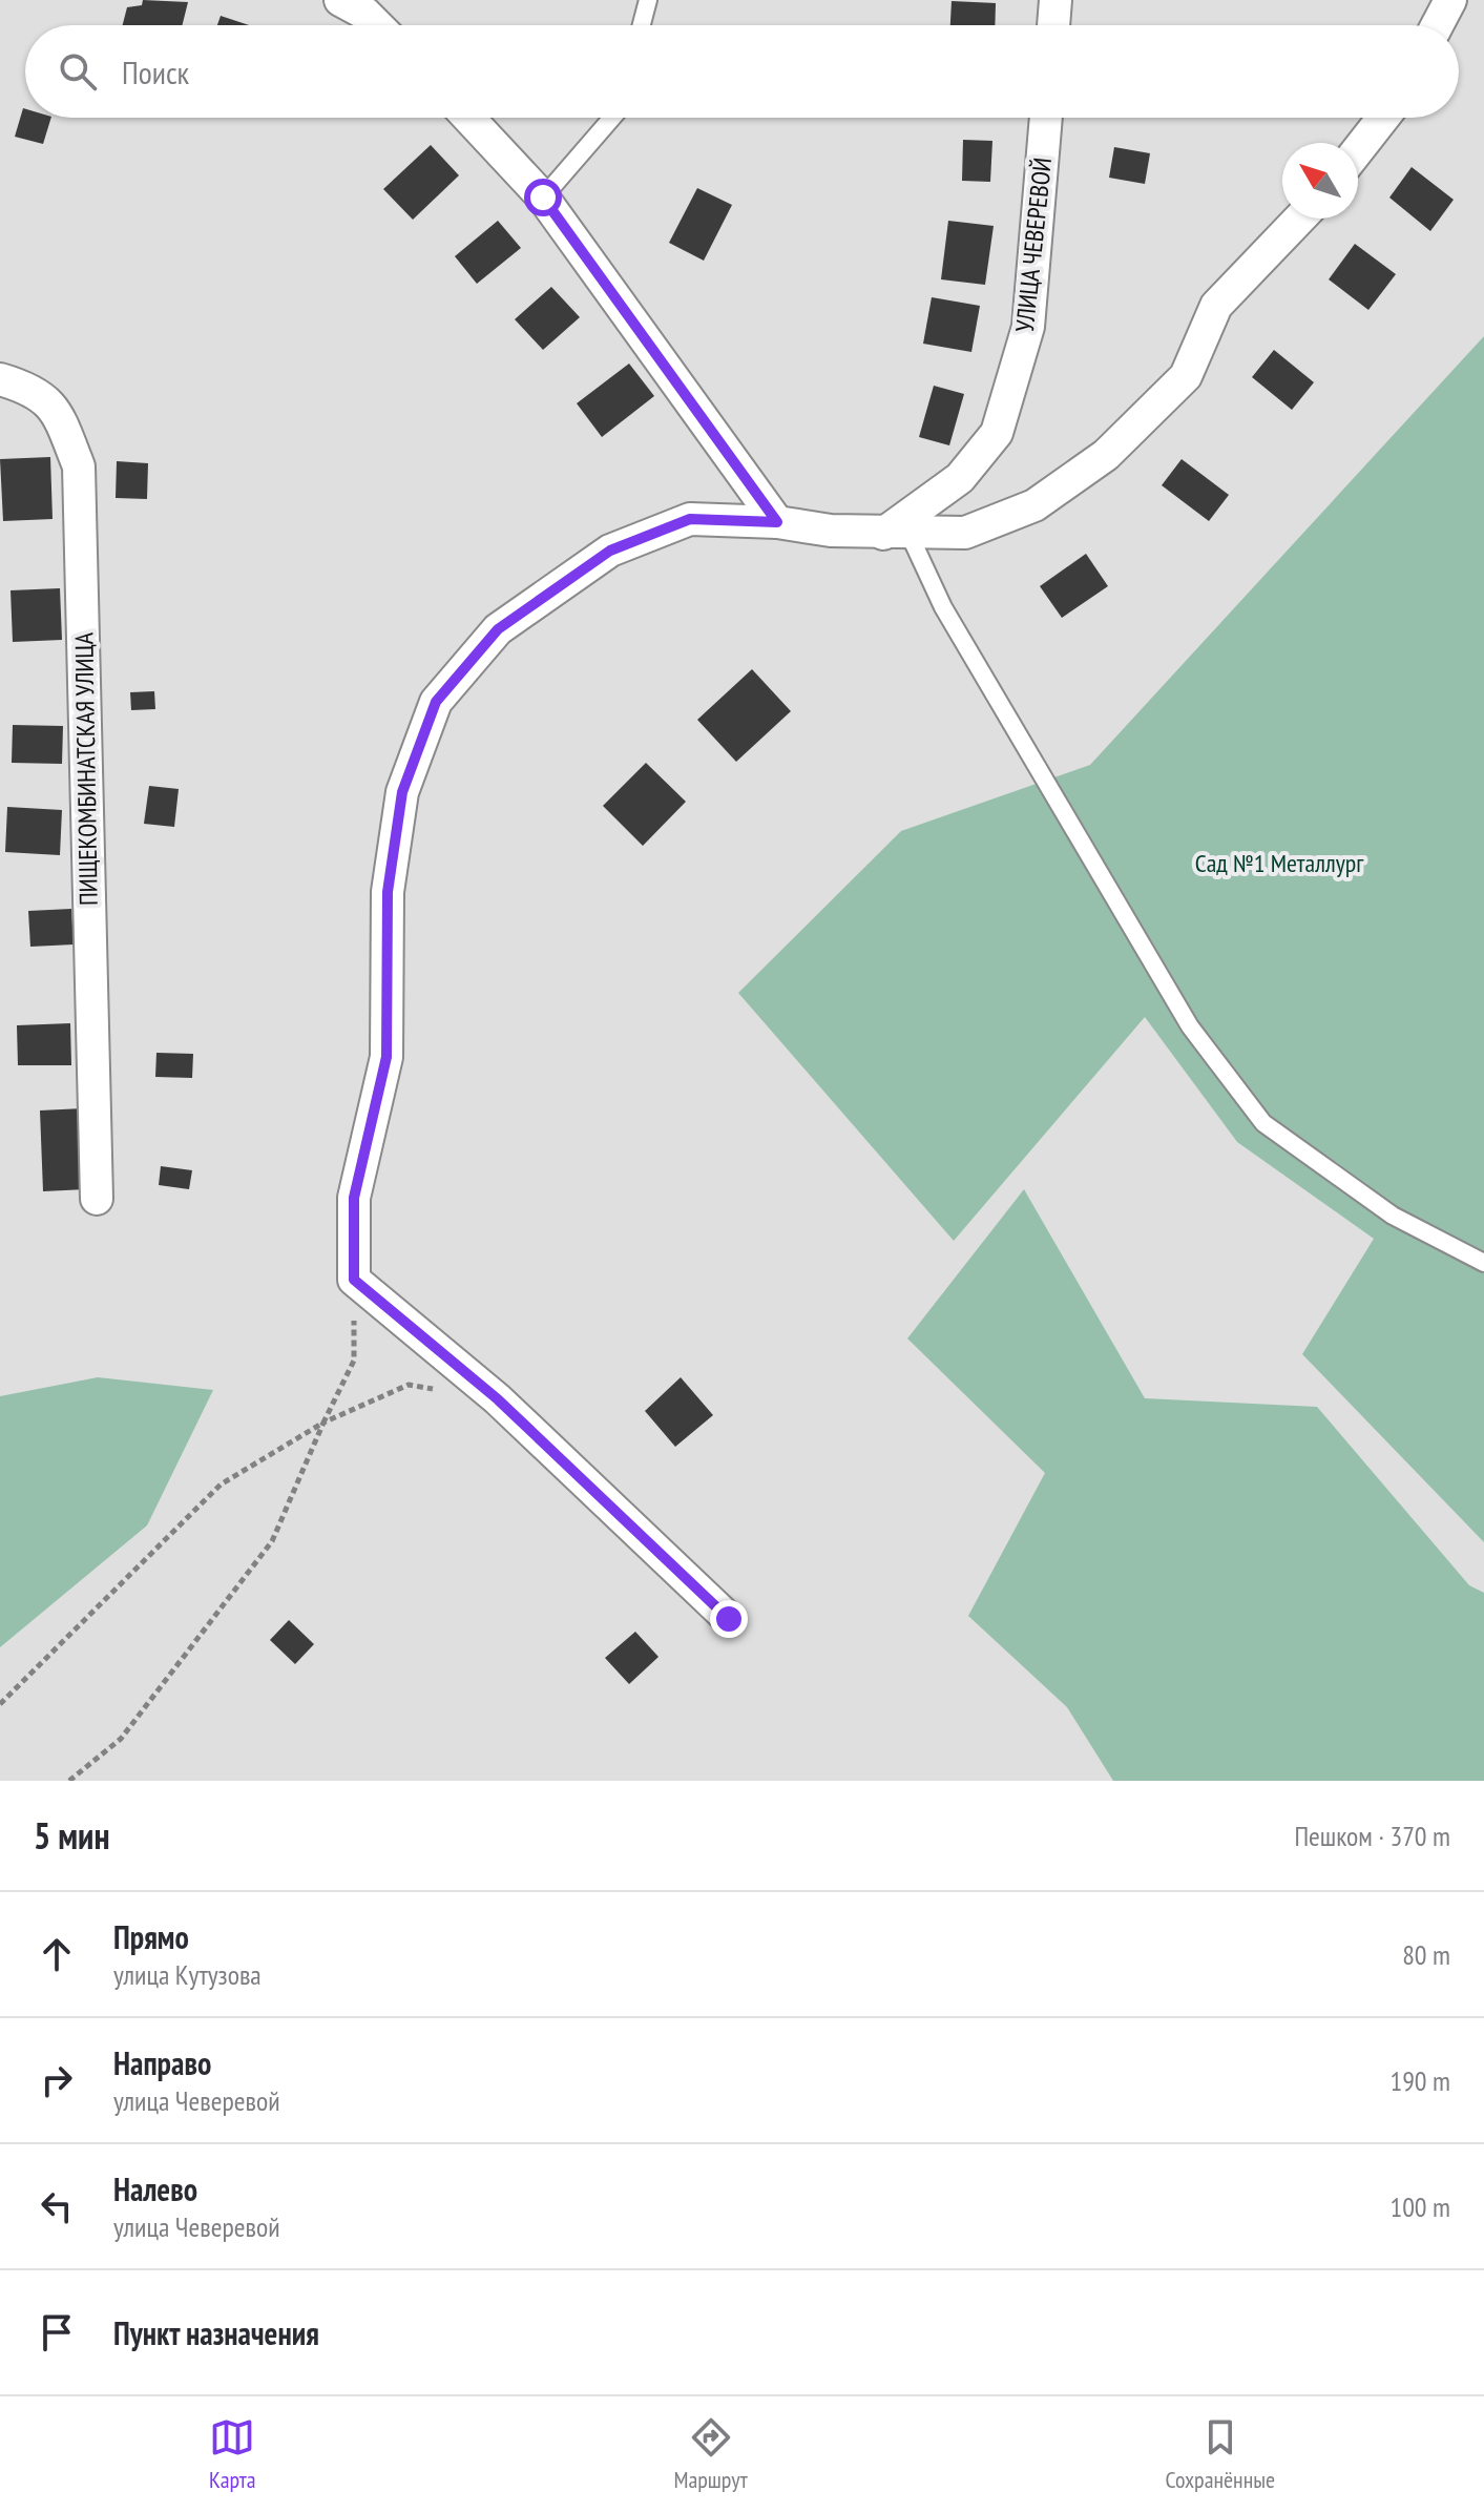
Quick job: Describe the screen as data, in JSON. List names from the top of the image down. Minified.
{"streets":{"street":["УЛИЦА ЧЕВЕРЕВОЙ","ПИЩЕКОМБИНАТСКАЯ УЛИЦА"]},"parks":["Сад №1 Металлург"],"north":"top left","page":{"search":"Поиск","heading":["5 мин","Пешком · 370 m"],"list":[["Прямо","улица Кутузова","80 m"],["Направо","улица Чеверевой","190 m"],["Налево","улица Чеверевой","100 m"],"Пункт назначения"],"nav":["Карта","Маршрут","Сохранённые"]}}
